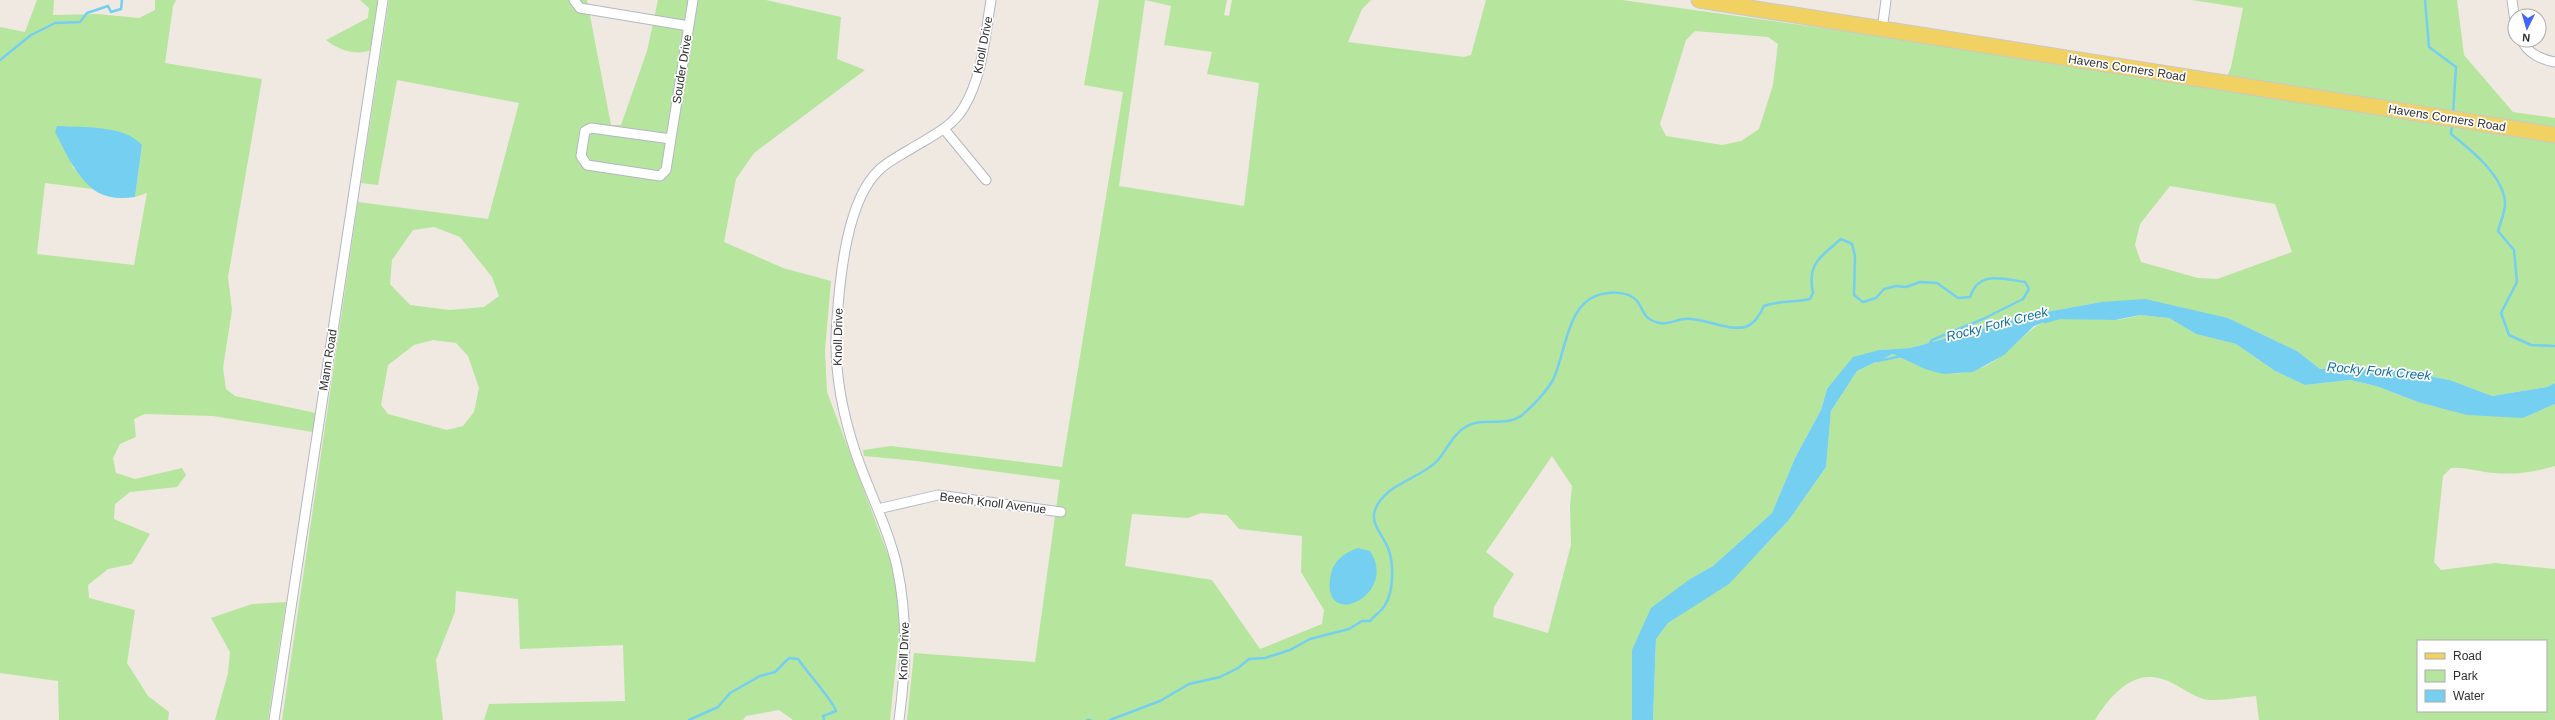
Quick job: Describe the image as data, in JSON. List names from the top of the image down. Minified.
{"streets":{"main road":["Havens Corners Road"],"street":["Knoll Drive","Souder Drive","Mann Road","Beech Knoll Avenue"]},"crossings":[["Knoll Drive","Beech Knoll Avenue"]],"water":["Rocky Fork Creek"],"legend":["Road","Park","Water"],"north":"bottom"}
